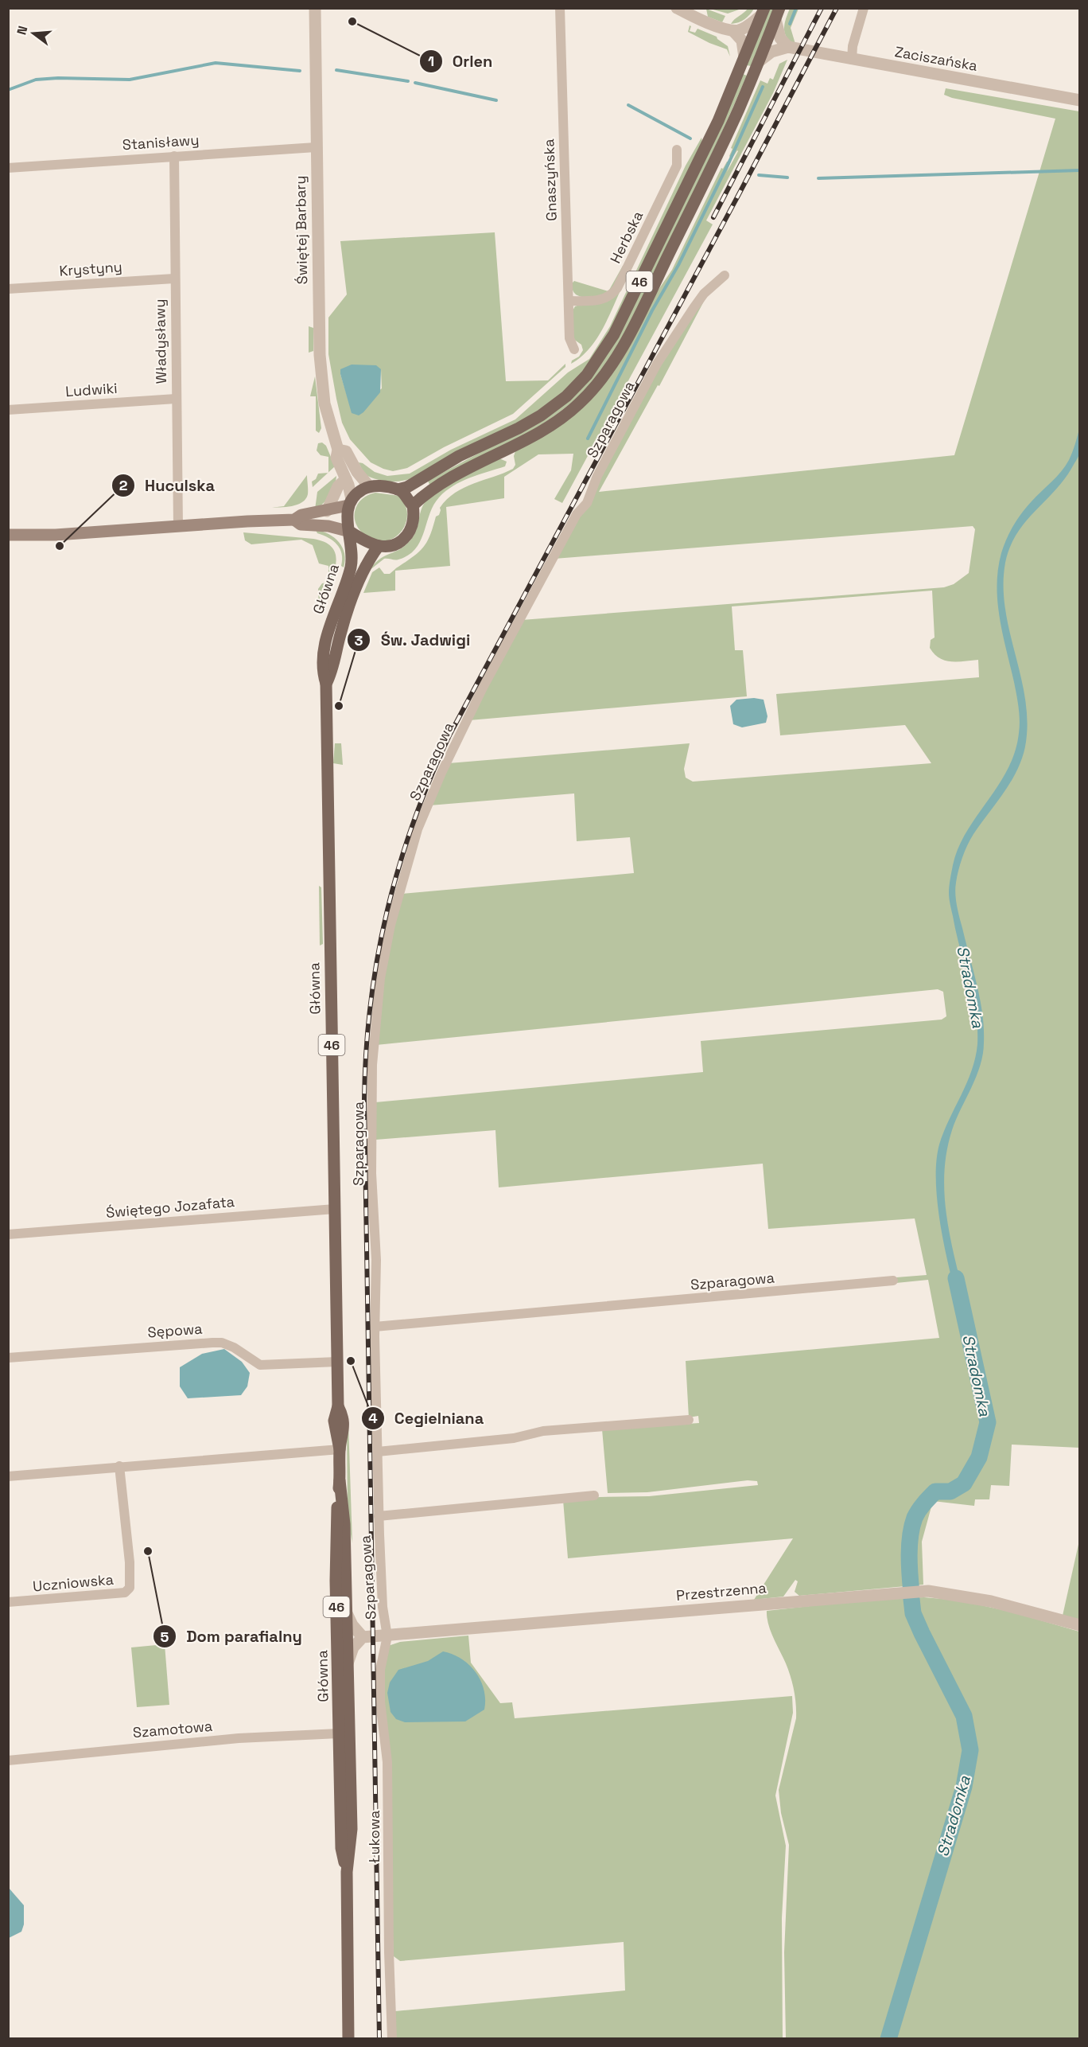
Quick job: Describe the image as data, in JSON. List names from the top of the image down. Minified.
{"streets":{"main road":["46","Główna"],"street":["Zaciszańska","Stanisławy","Gnaszyńska","Świętej Barbary","Herbska","Krystyny","Władysławy","Ludwiki","Szparagowa","Świętego Jozafata","Sępowa","Uczniowska","Przestrzenna","Szamotowa","Łukowa"]},"crossings":[["Stanisławy","Świętej Barbary"],["Stanisławy","Władysławy"],["Gnaszyńska","Herbska"],["Świętej Barbary","46"],["Świętej Barbary","Główna"],["Krystyny","Władysławy"],["46","Główna"],["Władysławy","Ludwiki"],["Szparagowa","Przestrzenna"],["Szparagowa","Łukowa"],["Główna","Świętego Jozafata"],["Główna","Sępowa"],["Główna","Szamotowa"],["Przestrzenna","Łukowa"]],"water":["Stradomka"],"places":["Orlen","Huculska","Św. Jadwigi","Cegielniana","Dom parafialny"],"north":"left"}
